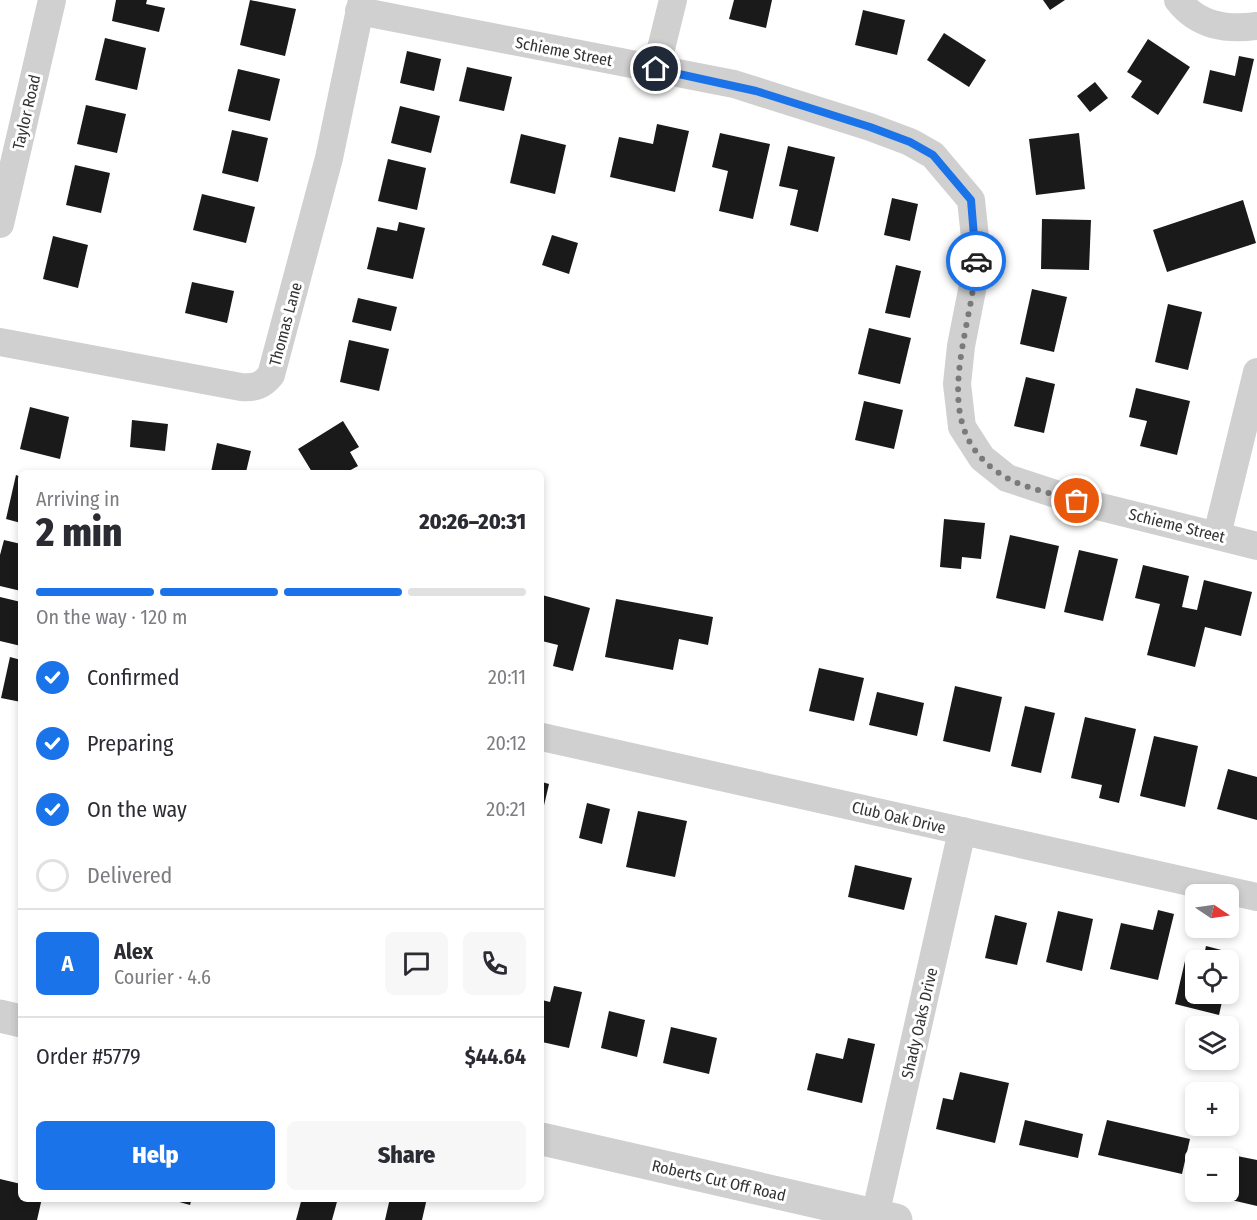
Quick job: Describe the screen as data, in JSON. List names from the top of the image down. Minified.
{"streets":{"street":["Schieme Street","Taylor Road","Thomas Lane","Club Oak Drive","Shady Oaks Drive","Roberts Cut Off Road"]},"crossings":[["Schieme Street","Thomas Lane"],["Club Oak Drive","Shady Oaks Drive"],["Shady Oaks Drive","Roberts Cut Off Road"]],"north":"right","page":{"heading":["2 min","Arriving in","20:26–20:31"],"panel":["Alex","Courier · 4.6","Order #5779","$44.64"],"bar":"On the way · 120 m","list":[["Confirmed","20:11"],["Preparing","20:12"],["On the way","20:21"],"Delivered"],"map_buttons":["+","−"],"round":"A","buttons":["Help","Share"]}}
